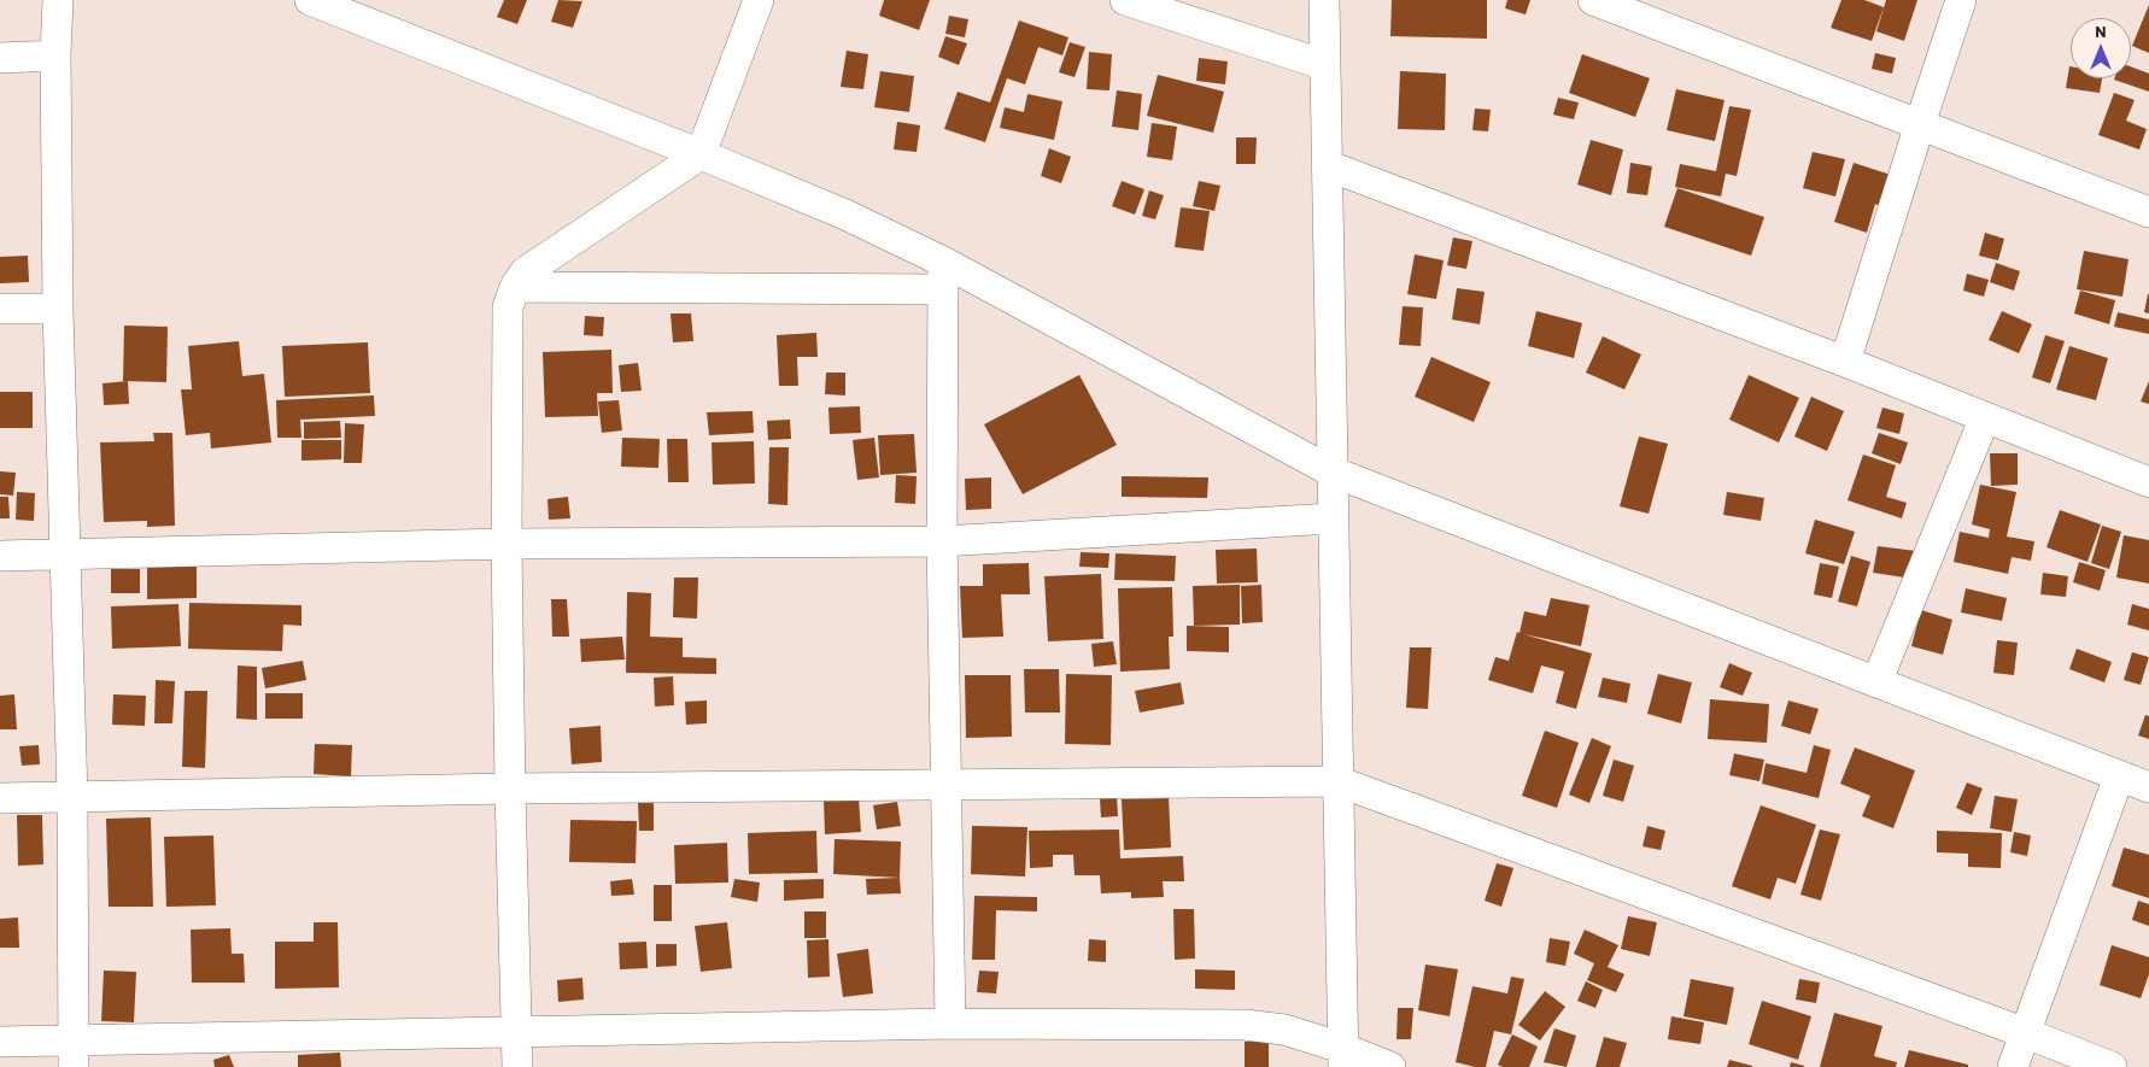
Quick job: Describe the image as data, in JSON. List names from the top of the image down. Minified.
{"north":"top"}
